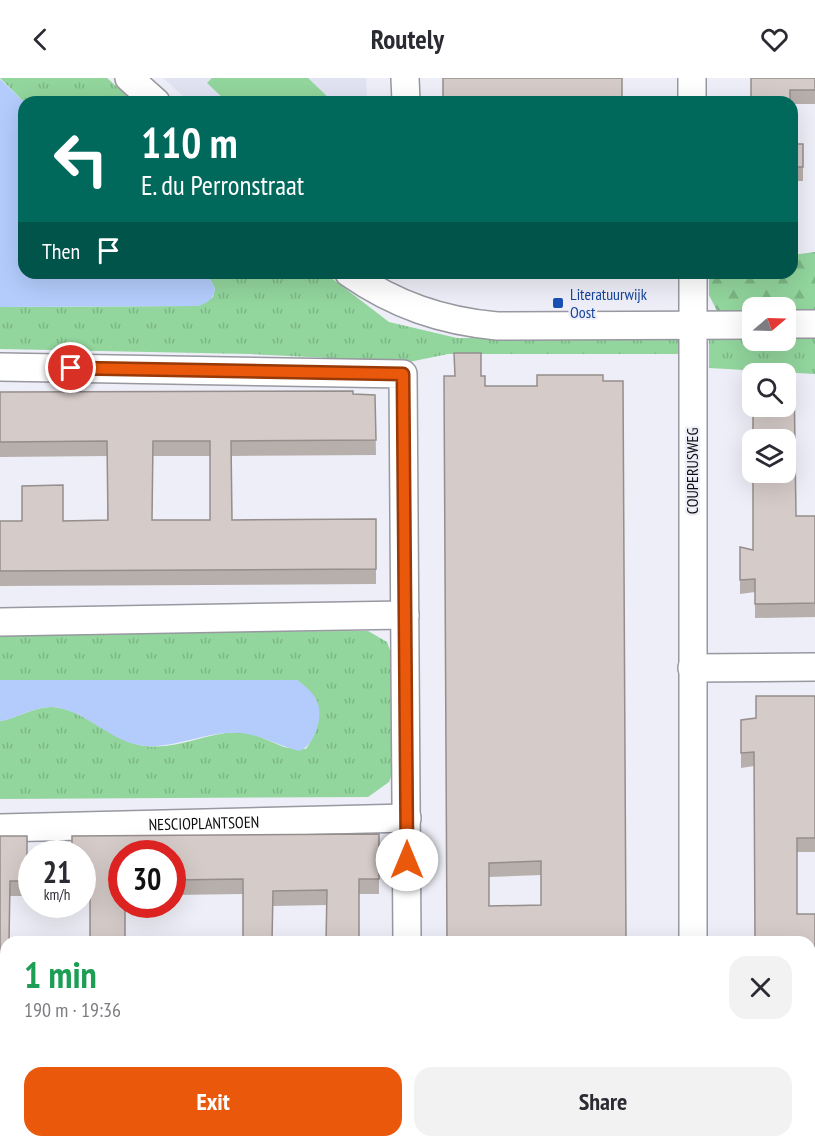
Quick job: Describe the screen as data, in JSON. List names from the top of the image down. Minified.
{"streets":{"street":["COUPERUSWEG","NESCIOPLANTSOEN"]},"places":{"transit":["Literatuurwijk Oost"]},"north":"right","page":{"header":"Routely","turn":["110 m","E. du Perronstraat"],"then":"Then","speed":"21 km/h","limit":"30","heading":["1 min","190 m · 19:36"],"buttons":["Exit","Share"]}}
